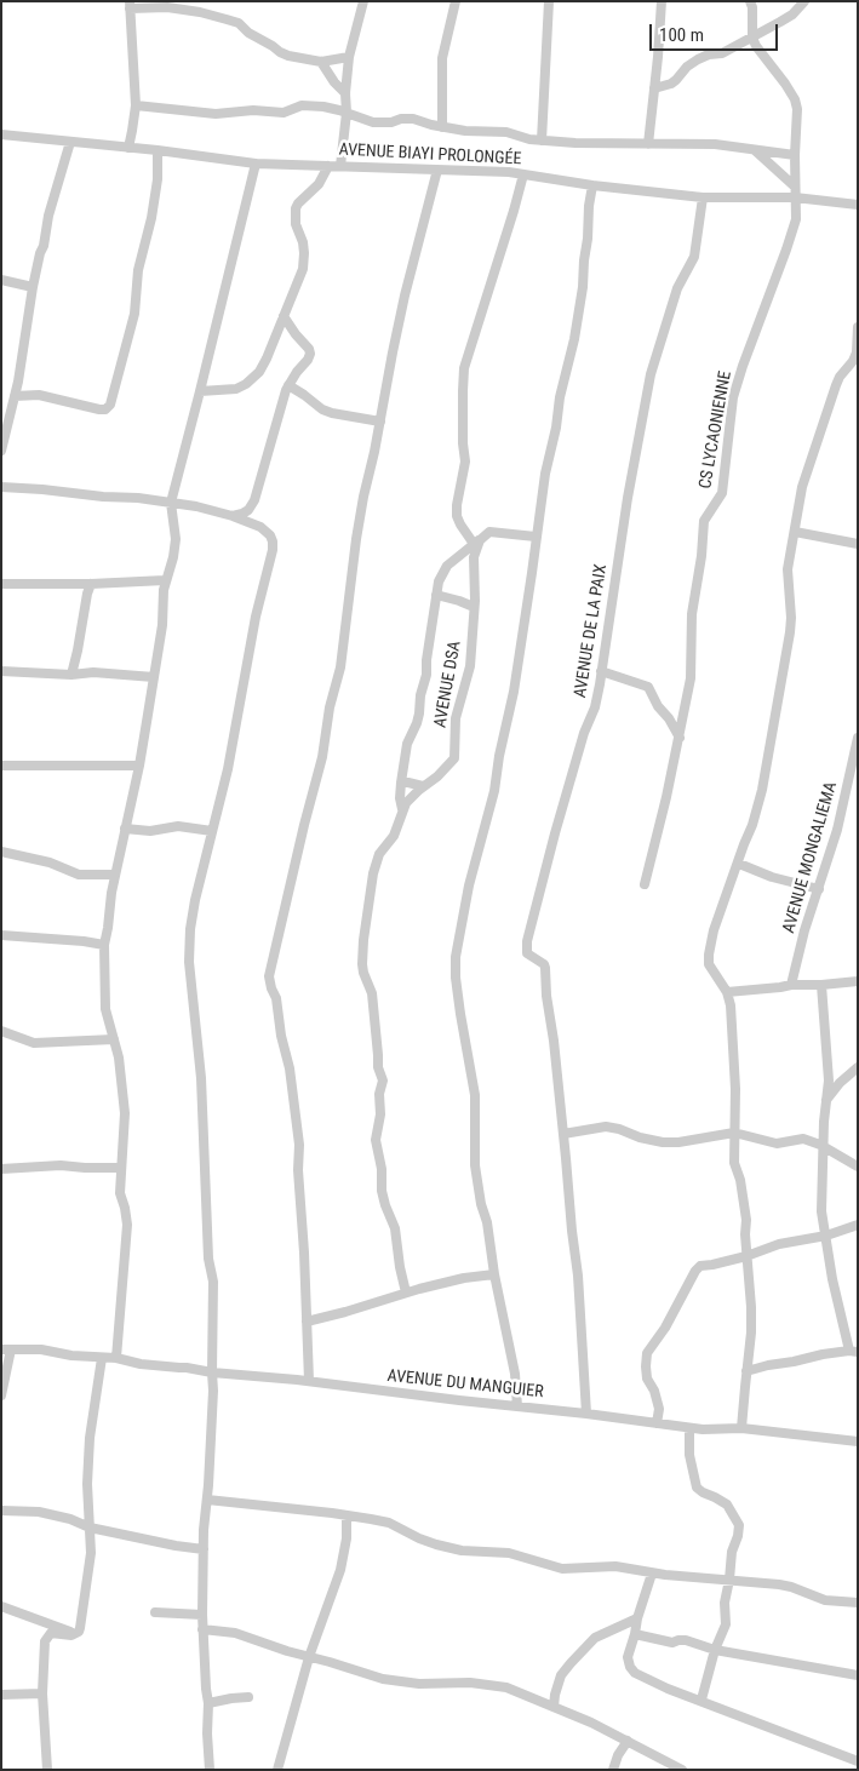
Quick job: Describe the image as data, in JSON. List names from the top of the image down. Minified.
{"streets":{"street":["AVENUE BIAYI PROLONGÉE","CS LYCAONIENNE","AVENUE DE LA PAIX","AVENUE DSA","AVENUE MONGALIEMA","AVENUE DU MANGUIER"]},"crossings":[["AVENUE BIAYI PROLONGÉE","CS LYCAONIENNE"],["AVENUE BIAYI PROLONGÉE","AVENUE DE LA PAIX"],["AVENUE DE LA PAIX","AVENUE DU MANGUIER"]],"scale_bar":"100 m"}
